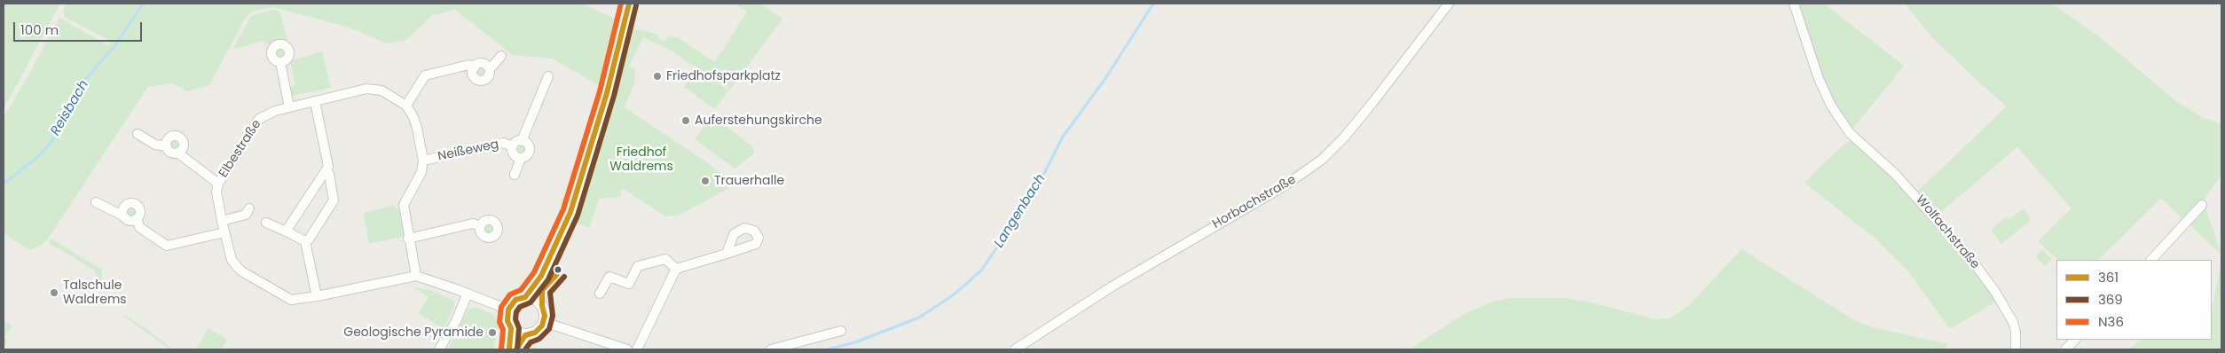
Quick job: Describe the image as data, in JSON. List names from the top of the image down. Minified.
{"streets":{"street":["Elbestraße","Neißeweg","Horbachstraße","Wolfachstraße"]},"water":["Reisbach","Langenbach"],"parks":["Friedhof Waldrems"],"places":["Friedhofsparkplatz","Auferstehungskirche","Trauerhalle","Talschule Waldrems","Geologische Pyramide"],"lines":["transit line 361","transit line N36","transit line 369"],"legend":["361","369","N36"],"scale_bar":"100 m"}
